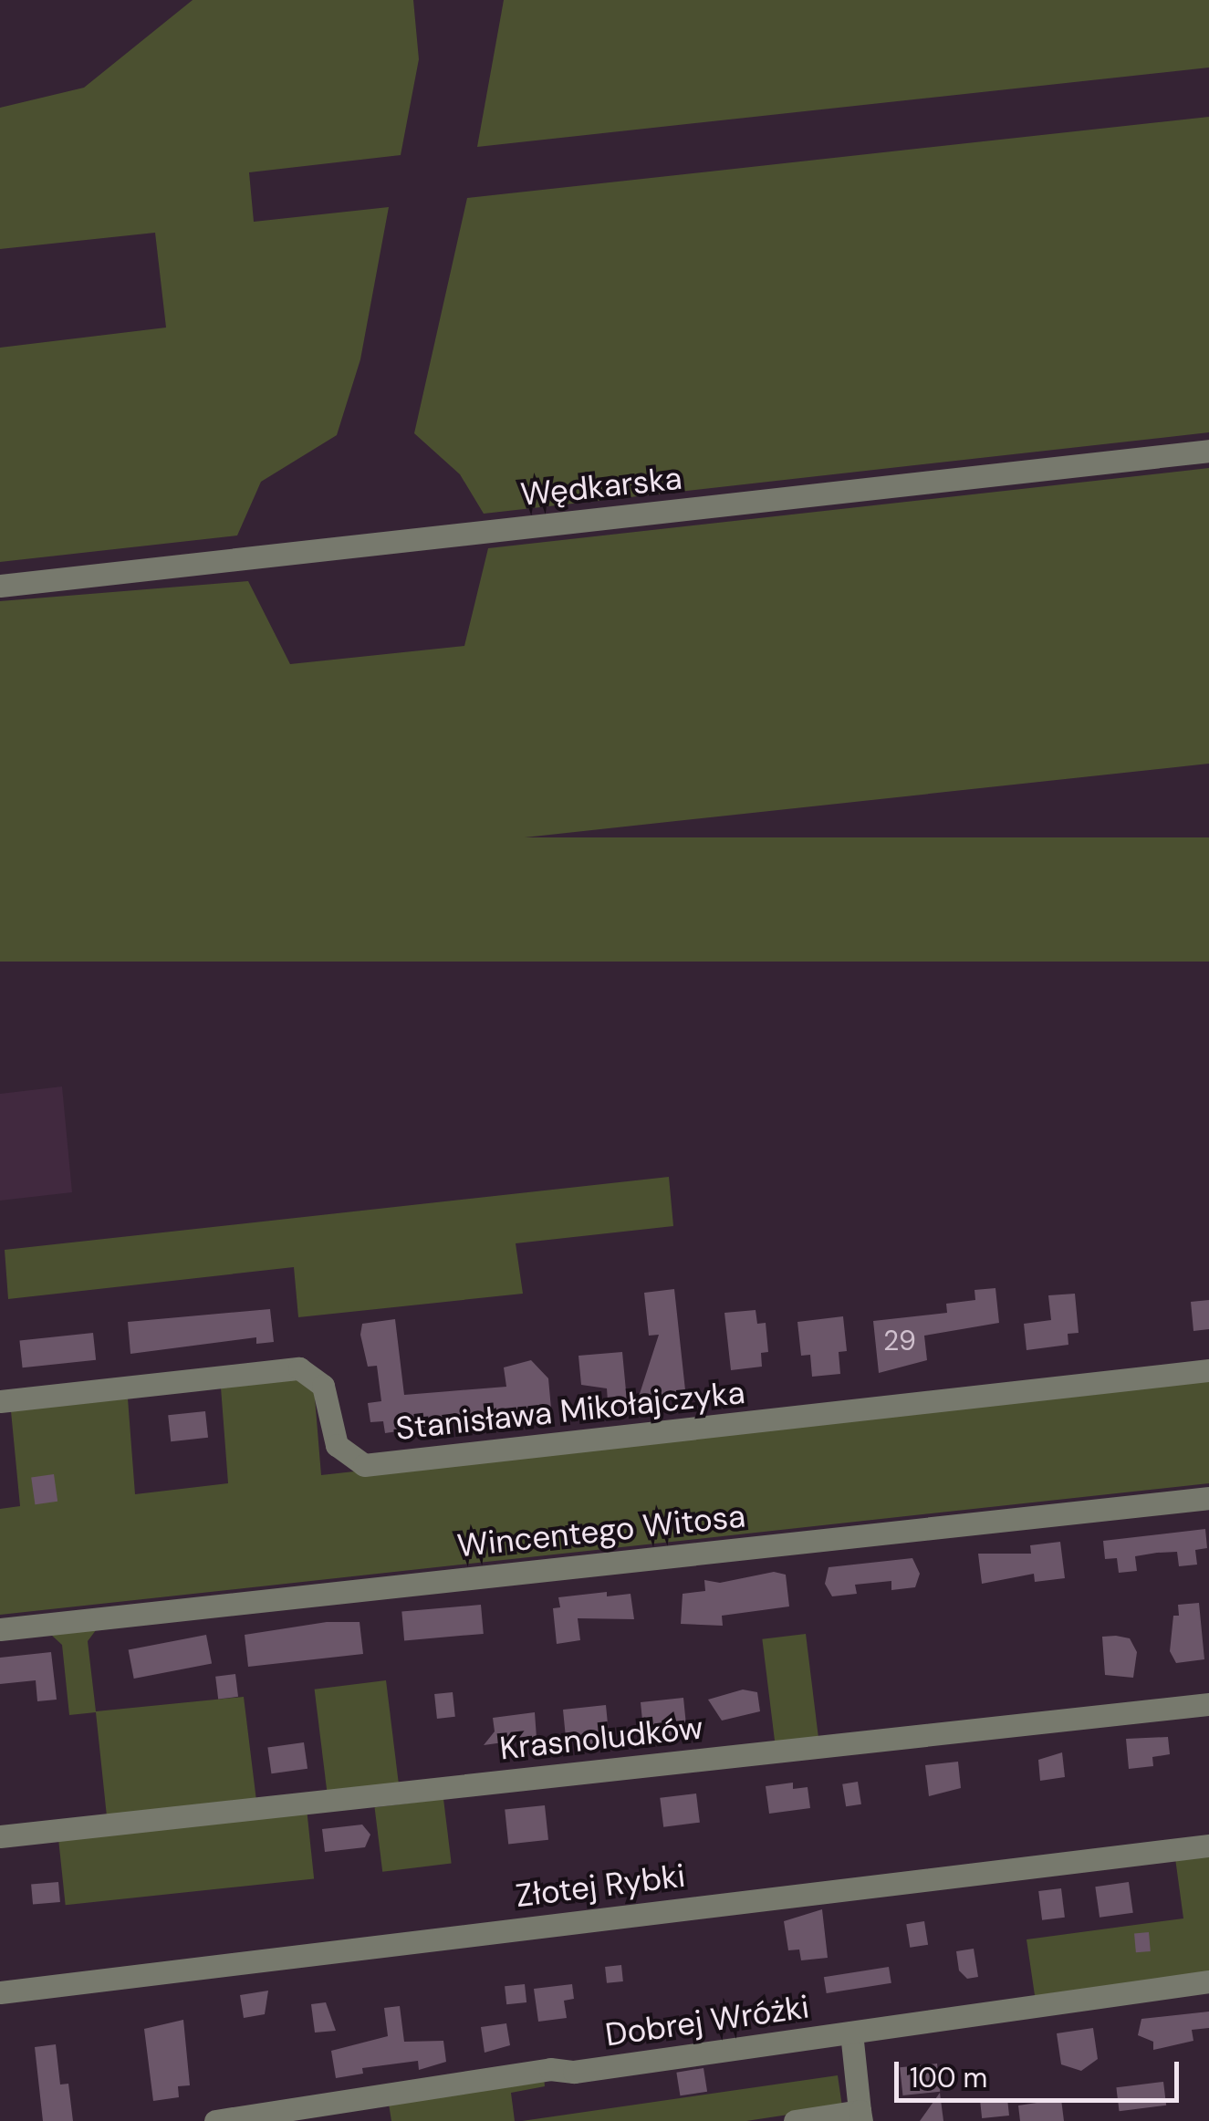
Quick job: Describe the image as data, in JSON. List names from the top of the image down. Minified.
{"streets":{"street":["Wędkarska","Stanisława Mikołajczyka","Wincentego Witosa","Krasnoludków","Złotej Rybki","Dobrej Wróżki"]},"house_numbers":["29"],"scale_bar":"100 m"}
